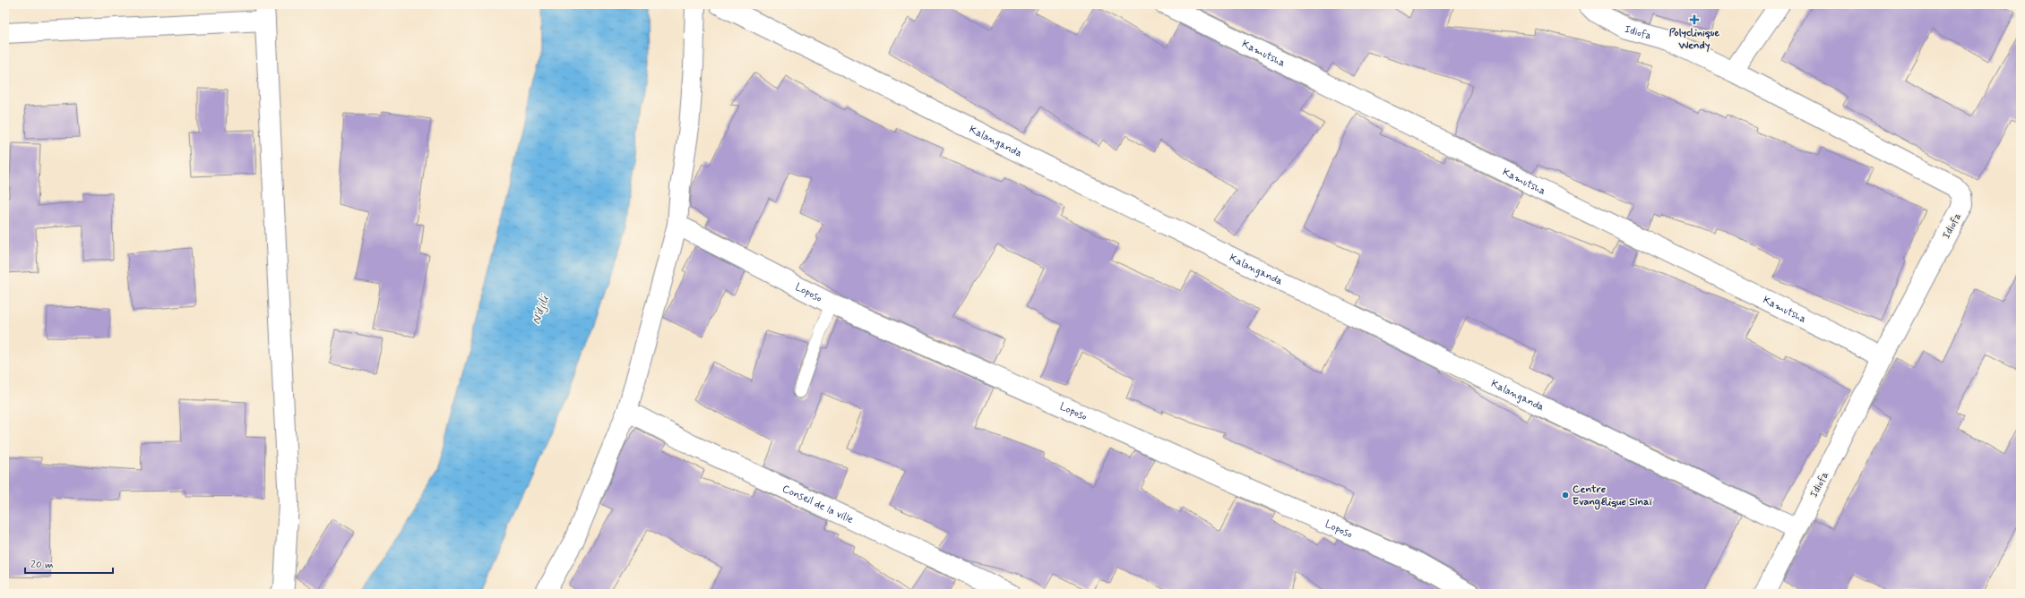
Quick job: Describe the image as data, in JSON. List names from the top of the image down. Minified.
{"streets":{"street":["Idiofa","Kamutsha","Kalanganda","Loposo","Conseil de la ville"]},"crossings":[["Idiofa","Kamutsha"],["Idiofa","Kalanganda"]],"water":["N'djili"],"places":{"health":["Polyclinique Wendy"],"other":["Centre Evangélique Sinaï"]},"scale_bar":"20 m"}
